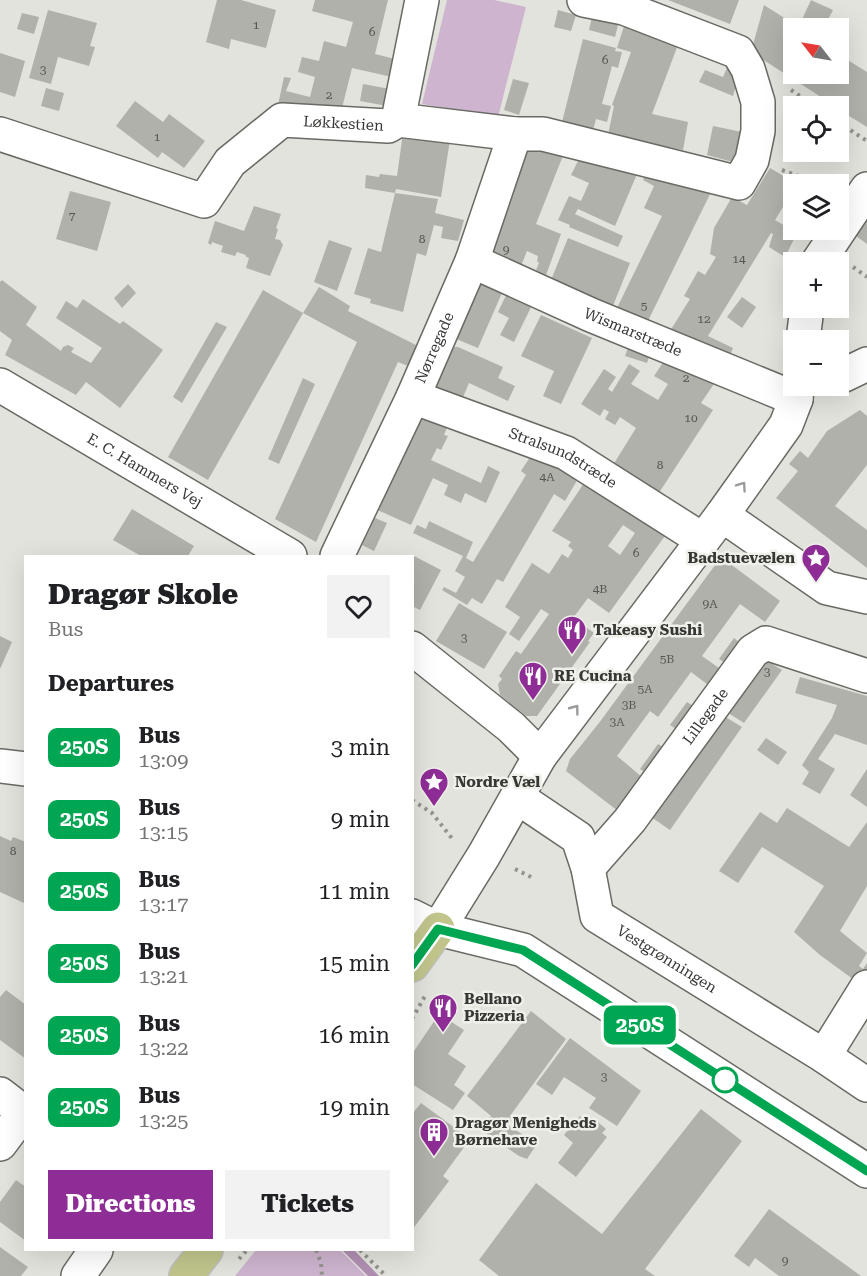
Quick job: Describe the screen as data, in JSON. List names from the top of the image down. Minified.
{"streets":{"street":["Løkkestien","Wismarstræde","Nørregade","Stralsundstræde","E. C. Hammers Vej","Lillegade","Vestgrønningen"]},"crossings":[["Løkkestien","Nørregade"],["Wismarstræde","Nørregade"],["Nørregade","Stralsundstræde"],["Lillegade","Vestgrønningen"]],"places":{"place":["Badstuevælen","Nordre Væl"],"restaurant":["Takeasy Sushi","RE Cucina","Bellano Pizzeria"],"building":["Dragør Menigheds Børnehave"]},"lines":["bus line 250S"],"house_numbers":["1","6","6","3","2","1","7","8","9","14","5","12","2","10","8","4A","6","4B","9A","3","5B","3","5A","3B","3A","8","3","9"],"north":"top left","page":{"on_map":"250S","map_buttons":["+","−"],"heading":[["Dragør Skole","Bus"],"Departures"],"list":[{"mark":"250S","name":"Bus","note":"13:09","value":"3 min"},{"mark":"250S","name":"Bus","note":"13:15","value":"9 min"},{"mark":"250S","name":"Bus","note":"13:17","value":"11 min"},{"mark":"250S","name":"Bus","note":"13:21","value":"15 min"},{"mark":"250S","name":"Bus","note":"13:22","value":"16 min"},{"mark":"250S","name":"Bus","note":"13:25","value":"19 min"}],"buttons":["Directions","Tickets"]}}
